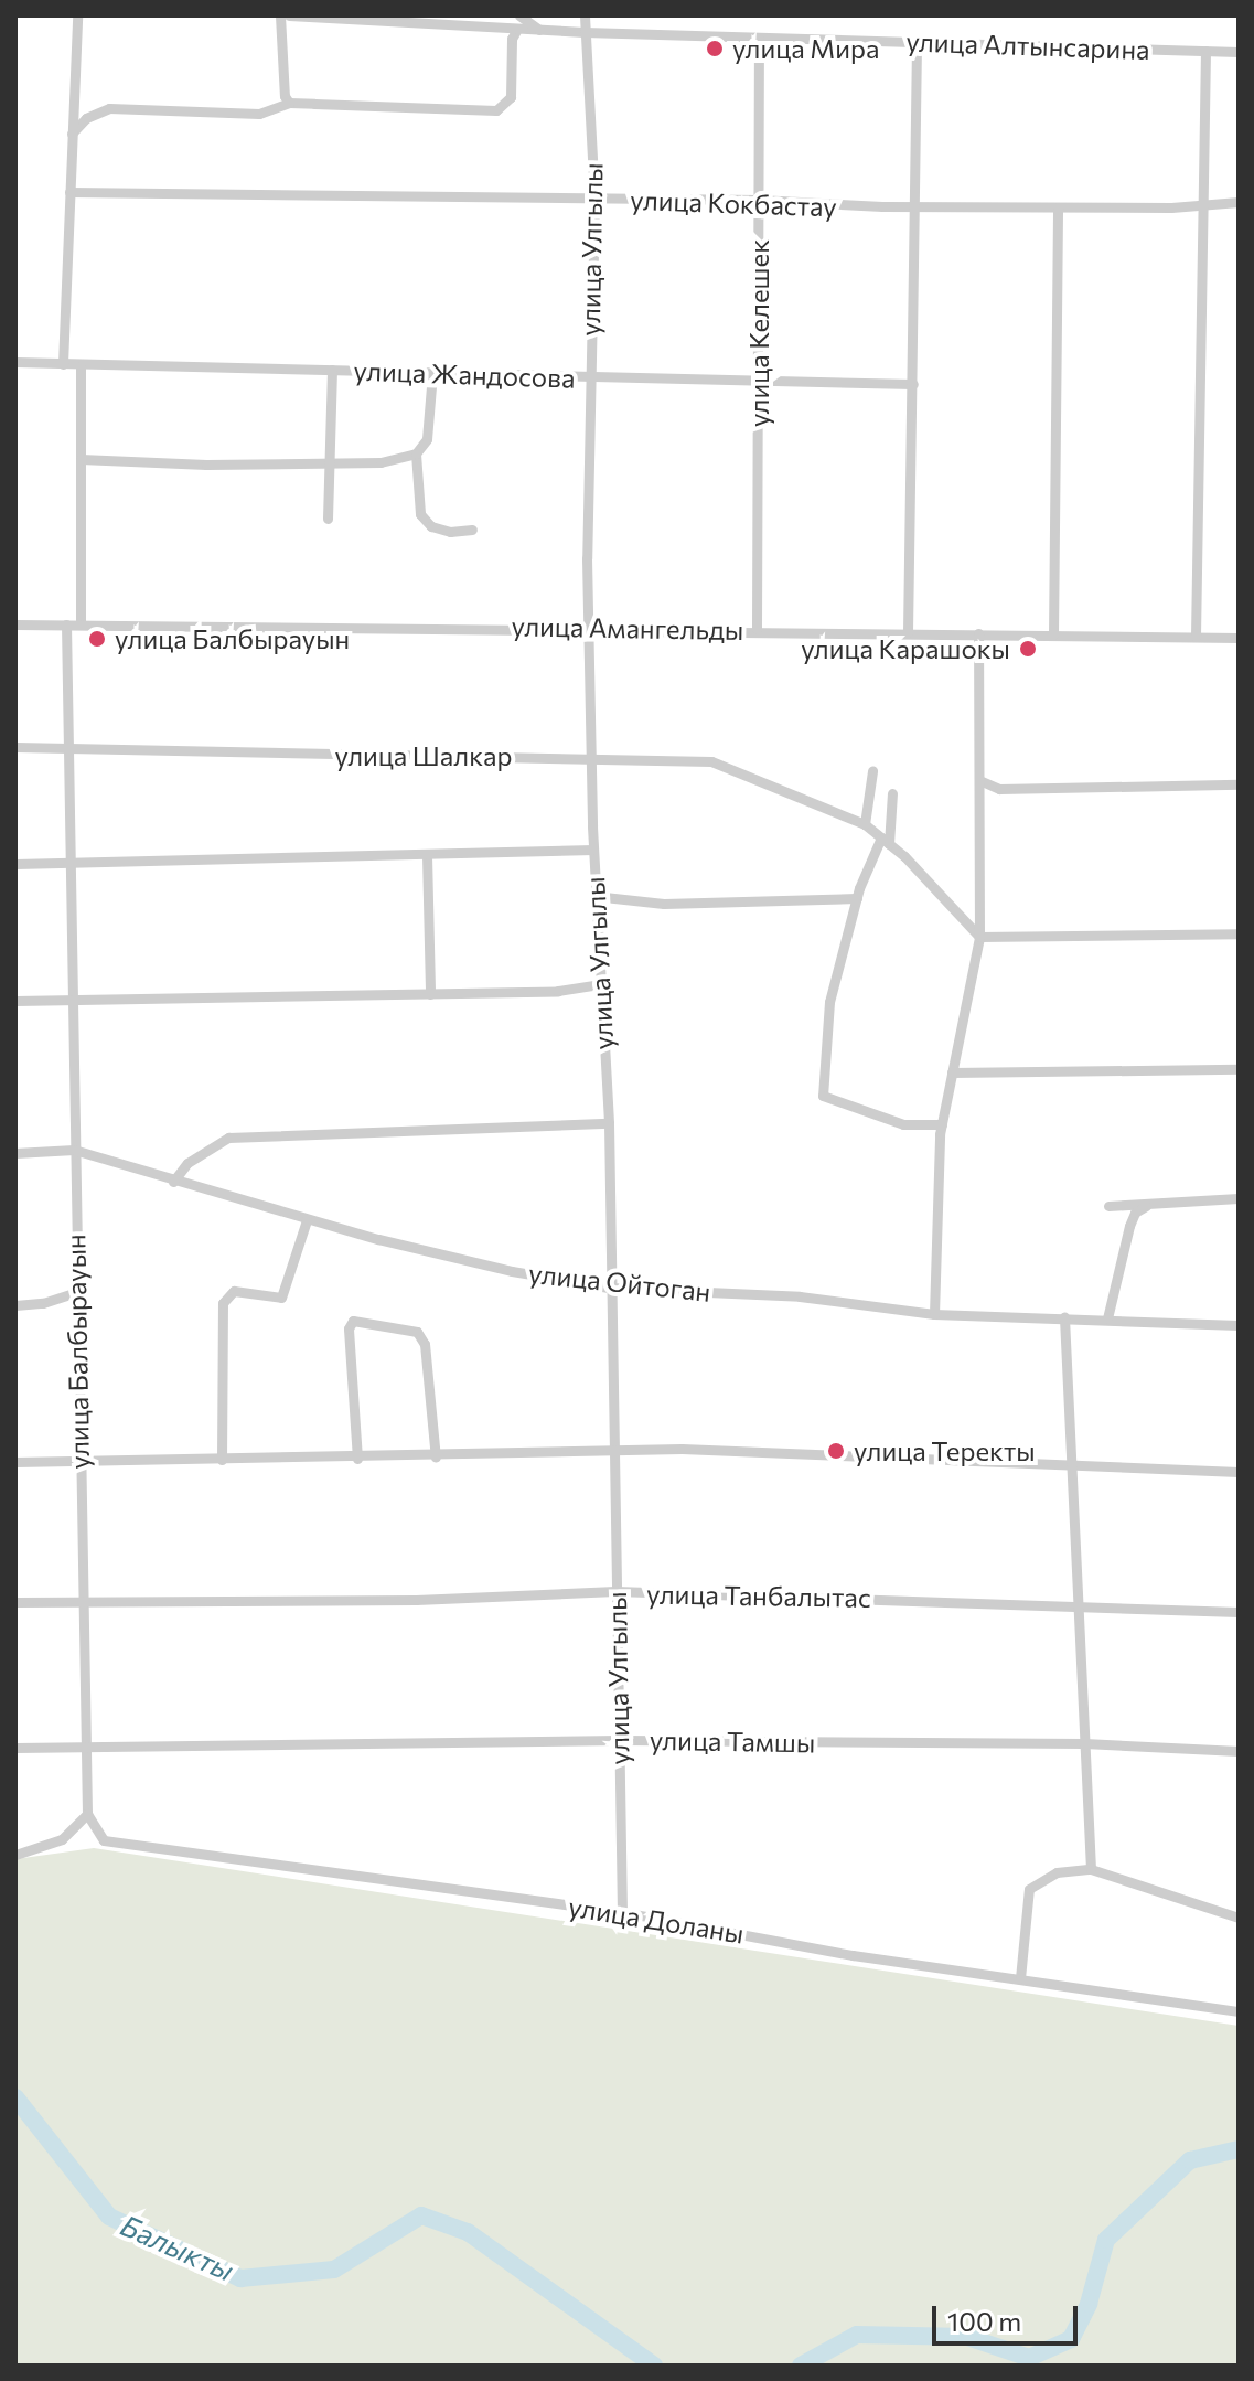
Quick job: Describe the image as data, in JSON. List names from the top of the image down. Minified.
{"streets":{"street":["улица Алтынсарина","улица Кокбастау","улица Улгылы","улица Келешек","улица Жандосова","улица Амангельды","улица Шалкар","улица Ойтоган","улица Балбырауын","улица Танбалытас","улица Тамшы","улица Доланы"]},"crossings":[["улица Алтынсарина","улица Улгылы"],["улица Алтынсарина","улица Келешек"],["улица Кокбастау","улица Улгылы"],["улица Кокбастау","улица Келешек"],["улица Улгылы","улица Жандосова"],["улица Улгылы","улица Амангельды"],["улица Улгылы","улица Шалкар"],["улица Улгылы","улица Ойтоган"],["улица Улгылы","улица Танбалытас"],["улица Улгылы","улица Тамшы"],["улица Улгылы","улица Доланы"],["улица Келешек","улица Жандосова"],["улица Келешек","улица Амангельды"],["улица Амангельды","улица Балбырауын"],["улица Шалкар","улица Балбырауын"],["улица Ойтоган","улица Балбырауын"],["улица Балбырауын","улица Танбалытас"],["улица Балбырауын","улица Тамшы"],["улица Балбырауын","улица Доланы"]],"water":["Балыкты"],"places":["улица Мира","улица Балбырауын","улица Карашокы","улица Теректы"],"scale_bar":"100 m"}
